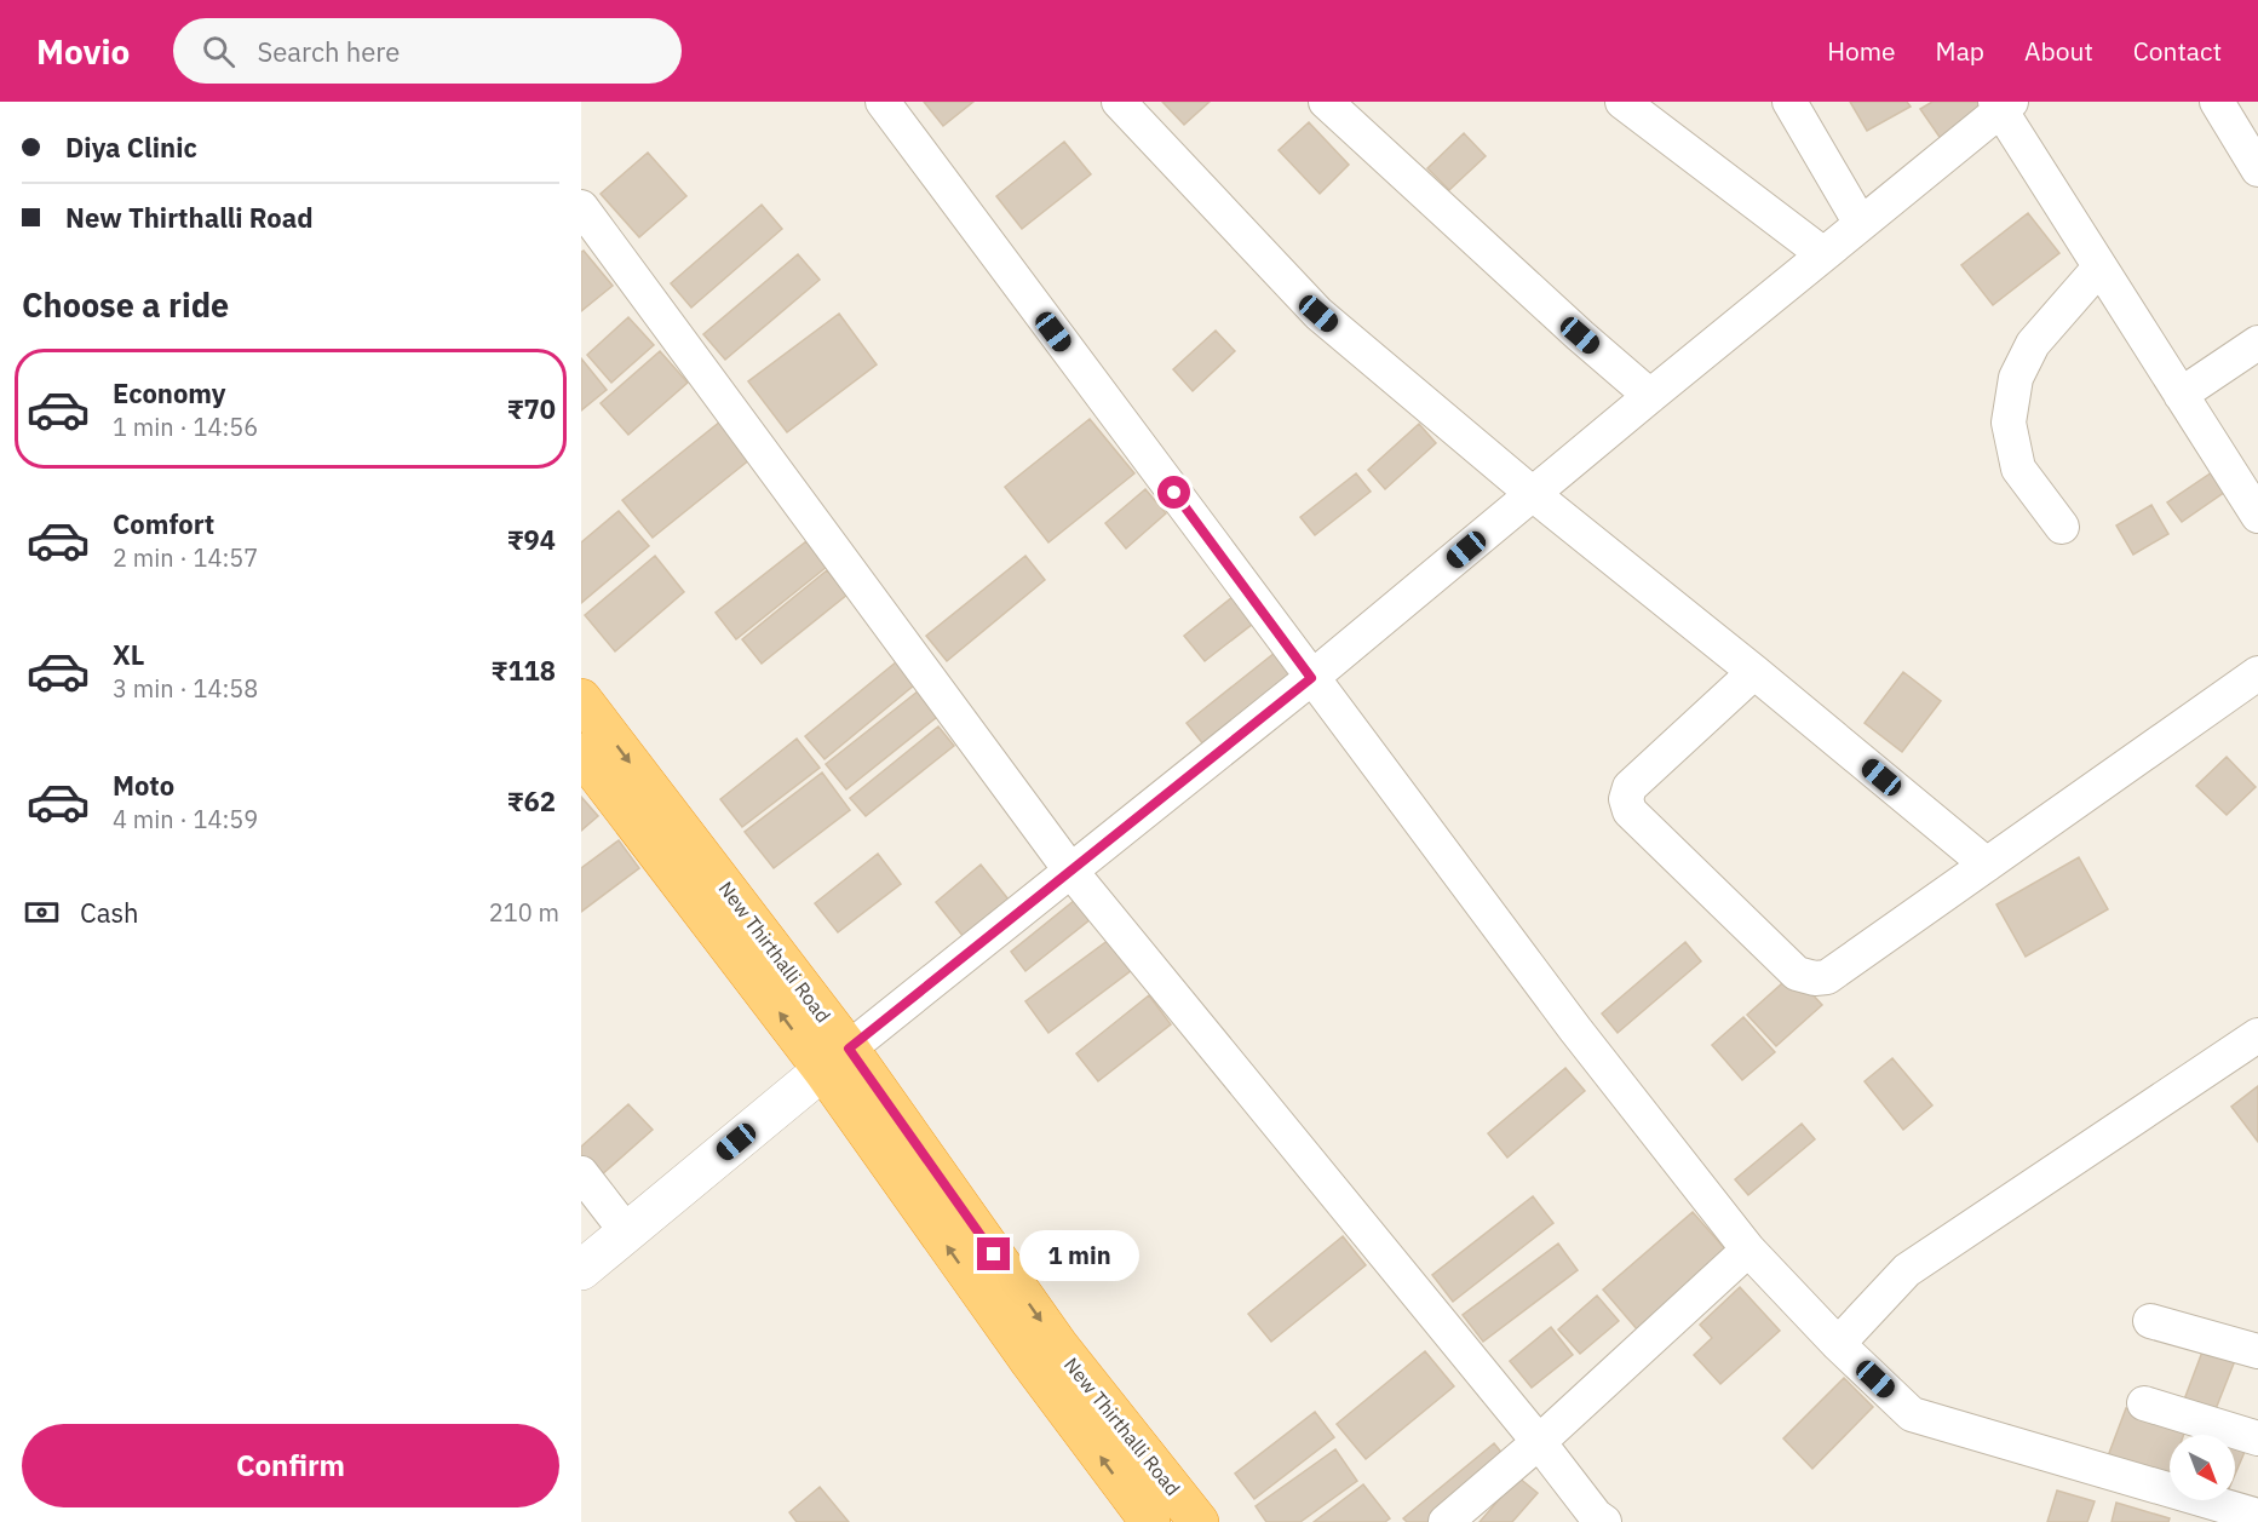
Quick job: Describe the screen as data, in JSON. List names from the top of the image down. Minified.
{"streets":{"highway":["New Thirthalli Road"]},"north":"bottom right","page":{"header":"Movio","search":"Search here","nav":["Home","Map","About","Contact"],"banner":["Diya Clinic","New Thirthalli Road"],"heading":"Choose a ride","list":[{"name":"Economy","note":"1 min · 14:56","value":"₹70"},{"name":"Comfort","note":"2 min · 14:57","value":"₹94"},{"name":"XL","note":"3 min · 14:58","value":"₹118"},{"name":"Moto","note":"4 min · 14:59","value":"₹62"}],"pay":["Cash","210 m"],"bubble":"1 min","buttons":"Confirm"}}
